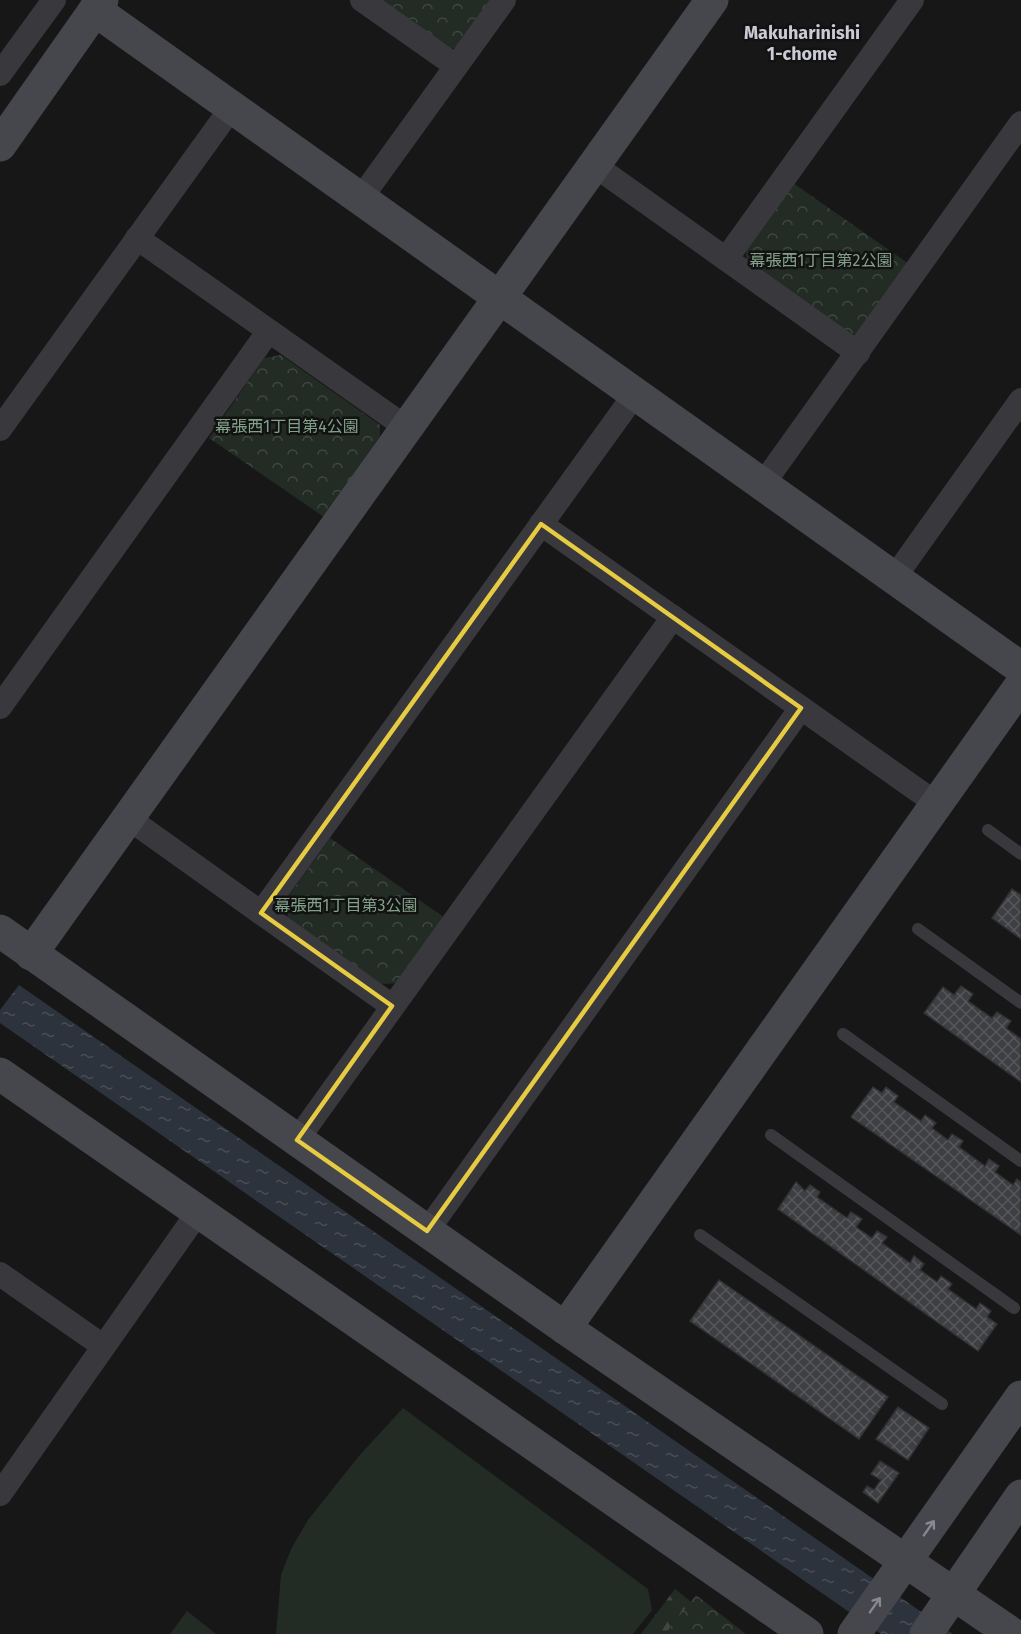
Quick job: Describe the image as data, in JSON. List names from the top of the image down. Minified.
{"districts":["Makuharinishi 1-chome"],"parks":["幕張西1丁目第2公園","幕張西1丁目第4公園","幕張西1丁目第3公園"]}
